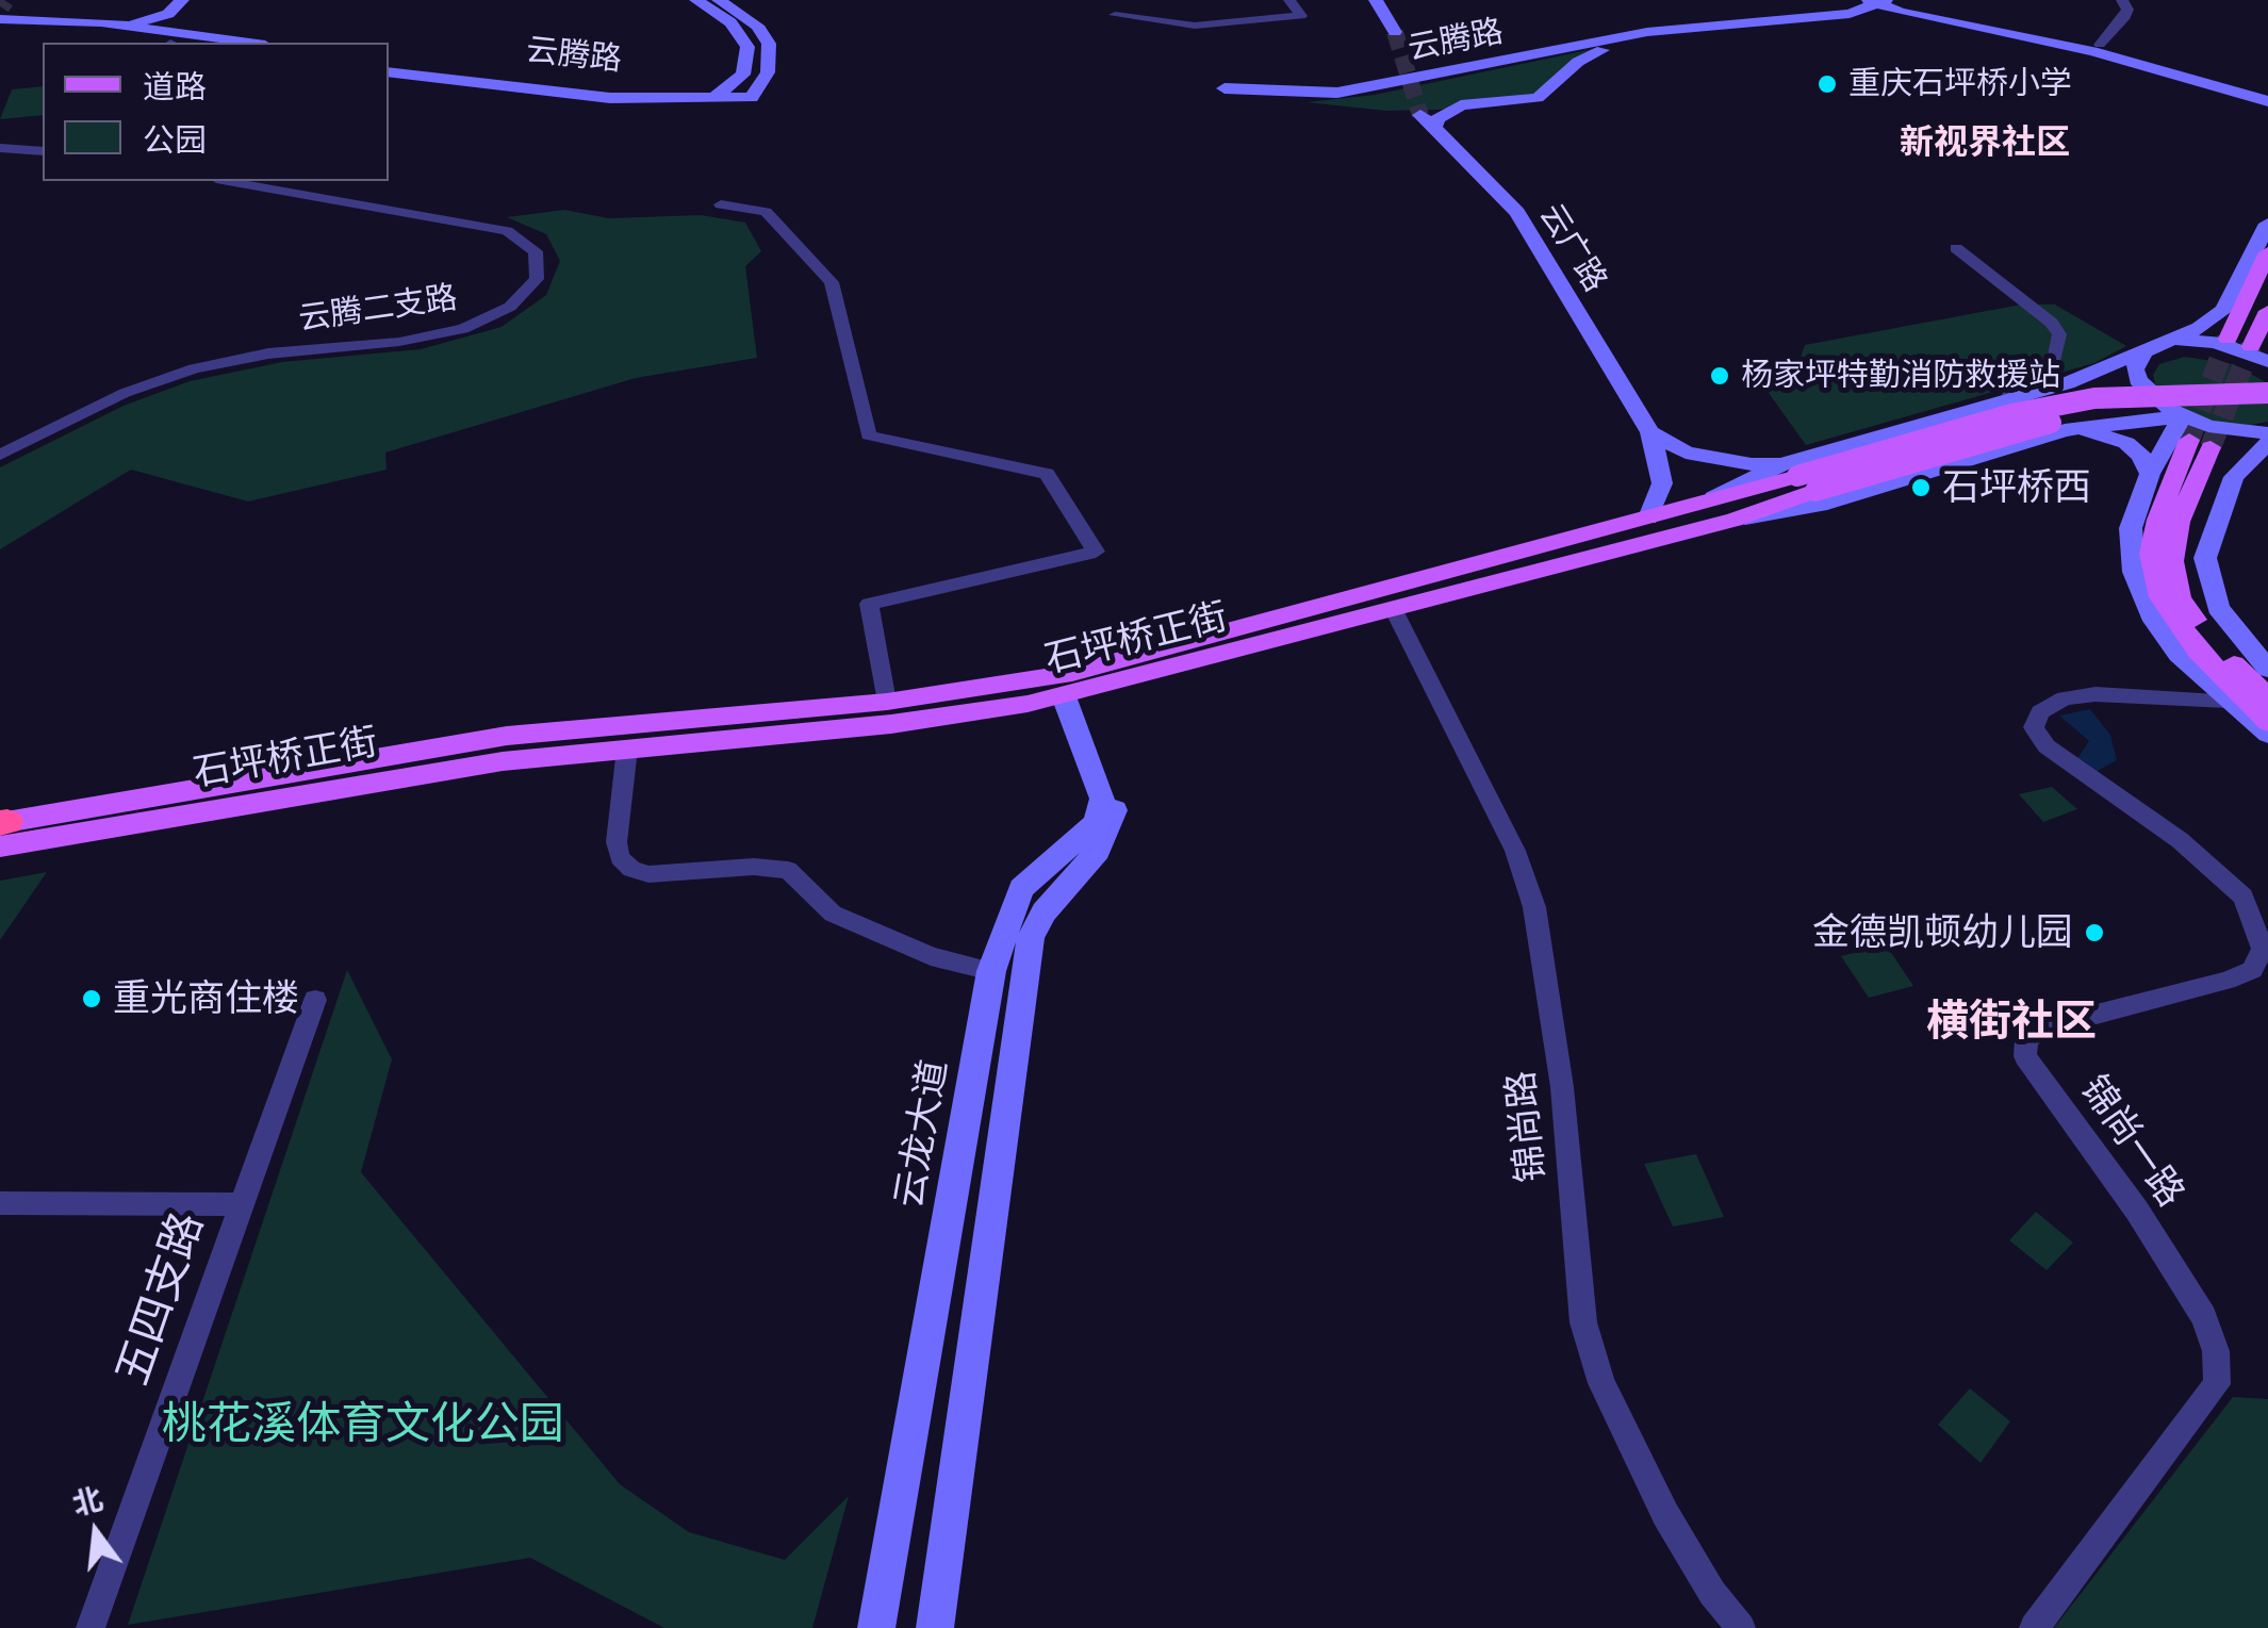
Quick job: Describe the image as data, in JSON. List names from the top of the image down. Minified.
{"streets":{"main road":["石坪桥正街"],"street":["云腾路","云广路","云腾二支路","锦尚路","云龙大道","锦尚一路","五四支路"]},"crossings":[["云腾路","云广路"],["石坪桥正街","锦尚路"],["石坪桥正街","云龙大道"]],"districts":["新视界社区","横街社区"],"parks":["桃花溪体育文化公园"],"places":["重庆石坪桥小学","杨家坪特勤消防救援站","石坪桥西","金德凯顿幼儿园","重光商住楼"],"legend":["道路","公园"],"north":"top"}
